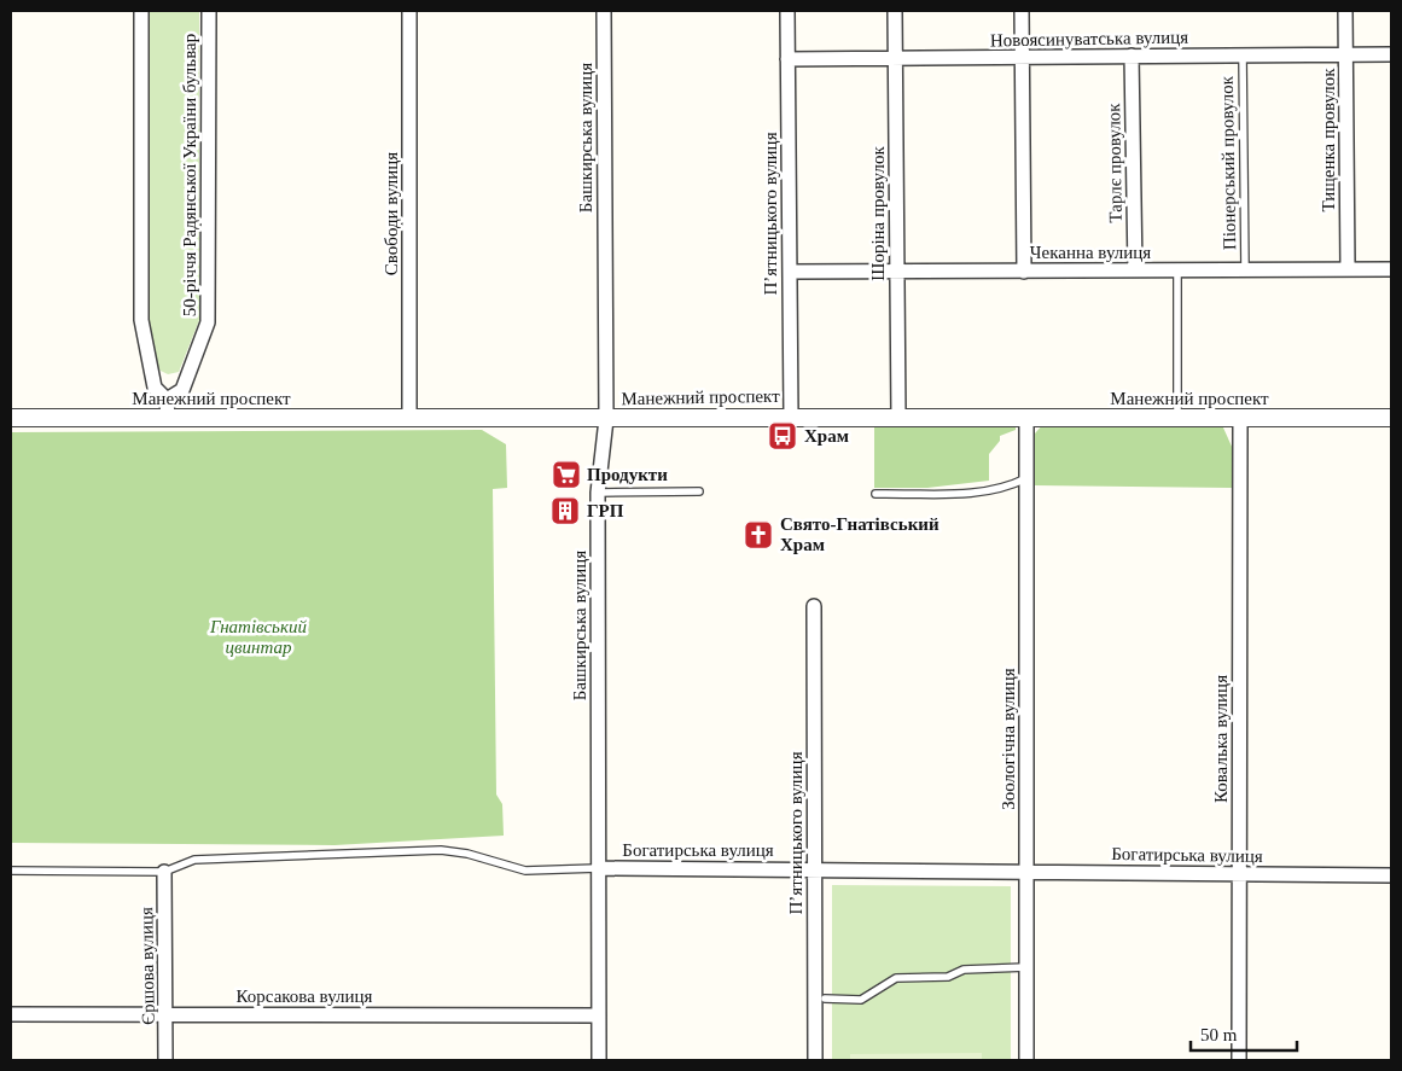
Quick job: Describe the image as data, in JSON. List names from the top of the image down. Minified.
{"streets":{"street":["Новоясинуватська вулиця","Башкирська вулиця","Тищенка провулок","Тарлє провулок","50-річчя Радянської України бульвар","Свободи вулиця","П’ятницького вулиця","Шоріна провулок","Чеканна вулиця","Манежний проспект","Зоологічна вулиця","Ковалька вулиця","Богатирська вулиця","Єршова вулиця","Корсакова вулиця"],"lane":["Пiонерський провулок"]},"crossings":[["Новоясинуватська вулиця","Тищенка провулок"],["Новоясинуватська вулиця","Тарлє провулок"],["Новоясинуватська вулиця","Пiонерський провулок"],["Новоясинуватська вулиця","П’ятницького вулиця"],["Новоясинуватська вулиця","Шоріна провулок"],["Башкирська вулиця","Манежний проспект"],["Башкирська вулиця","Богатирська вулиця"],["Башкирська вулиця","Корсакова вулиця"],["Тищенка провулок","Чеканна вулиця"],["Тарлє провулок","Чеканна вулиця"],["Пiонерський провулок","Чеканна вулиця"],["Свободи вулиця","Манежний проспект"],["П’ятницького вулиця","Чеканна вулиця"],["П’ятницького вулиця","Манежний проспект"],["П’ятницького вулиця","Богатирська вулиця"],["Шоріна провулок","Чеканна вулиця"],["Шоріна провулок","Манежний проспект"],["Манежний проспект","Зоологічна вулиця"],["Манежний проспект","Ковалька вулиця"],["Зоологічна вулиця","Богатирська вулиця"],["Ковалька вулиця","Богатирська вулиця"],["Богатирська вулиця","Єршова вулиця"],["Єршова вулиця","Корсакова вулиця"]],"parks":["Гнатівський цвинтар"],"places":{"bus stop":["Храм"],"supermarket":["Продукти"],"building":["ГРП"],"church":["Свято-Гнатівський Храм"]},"scale_bar":"50 m"}
